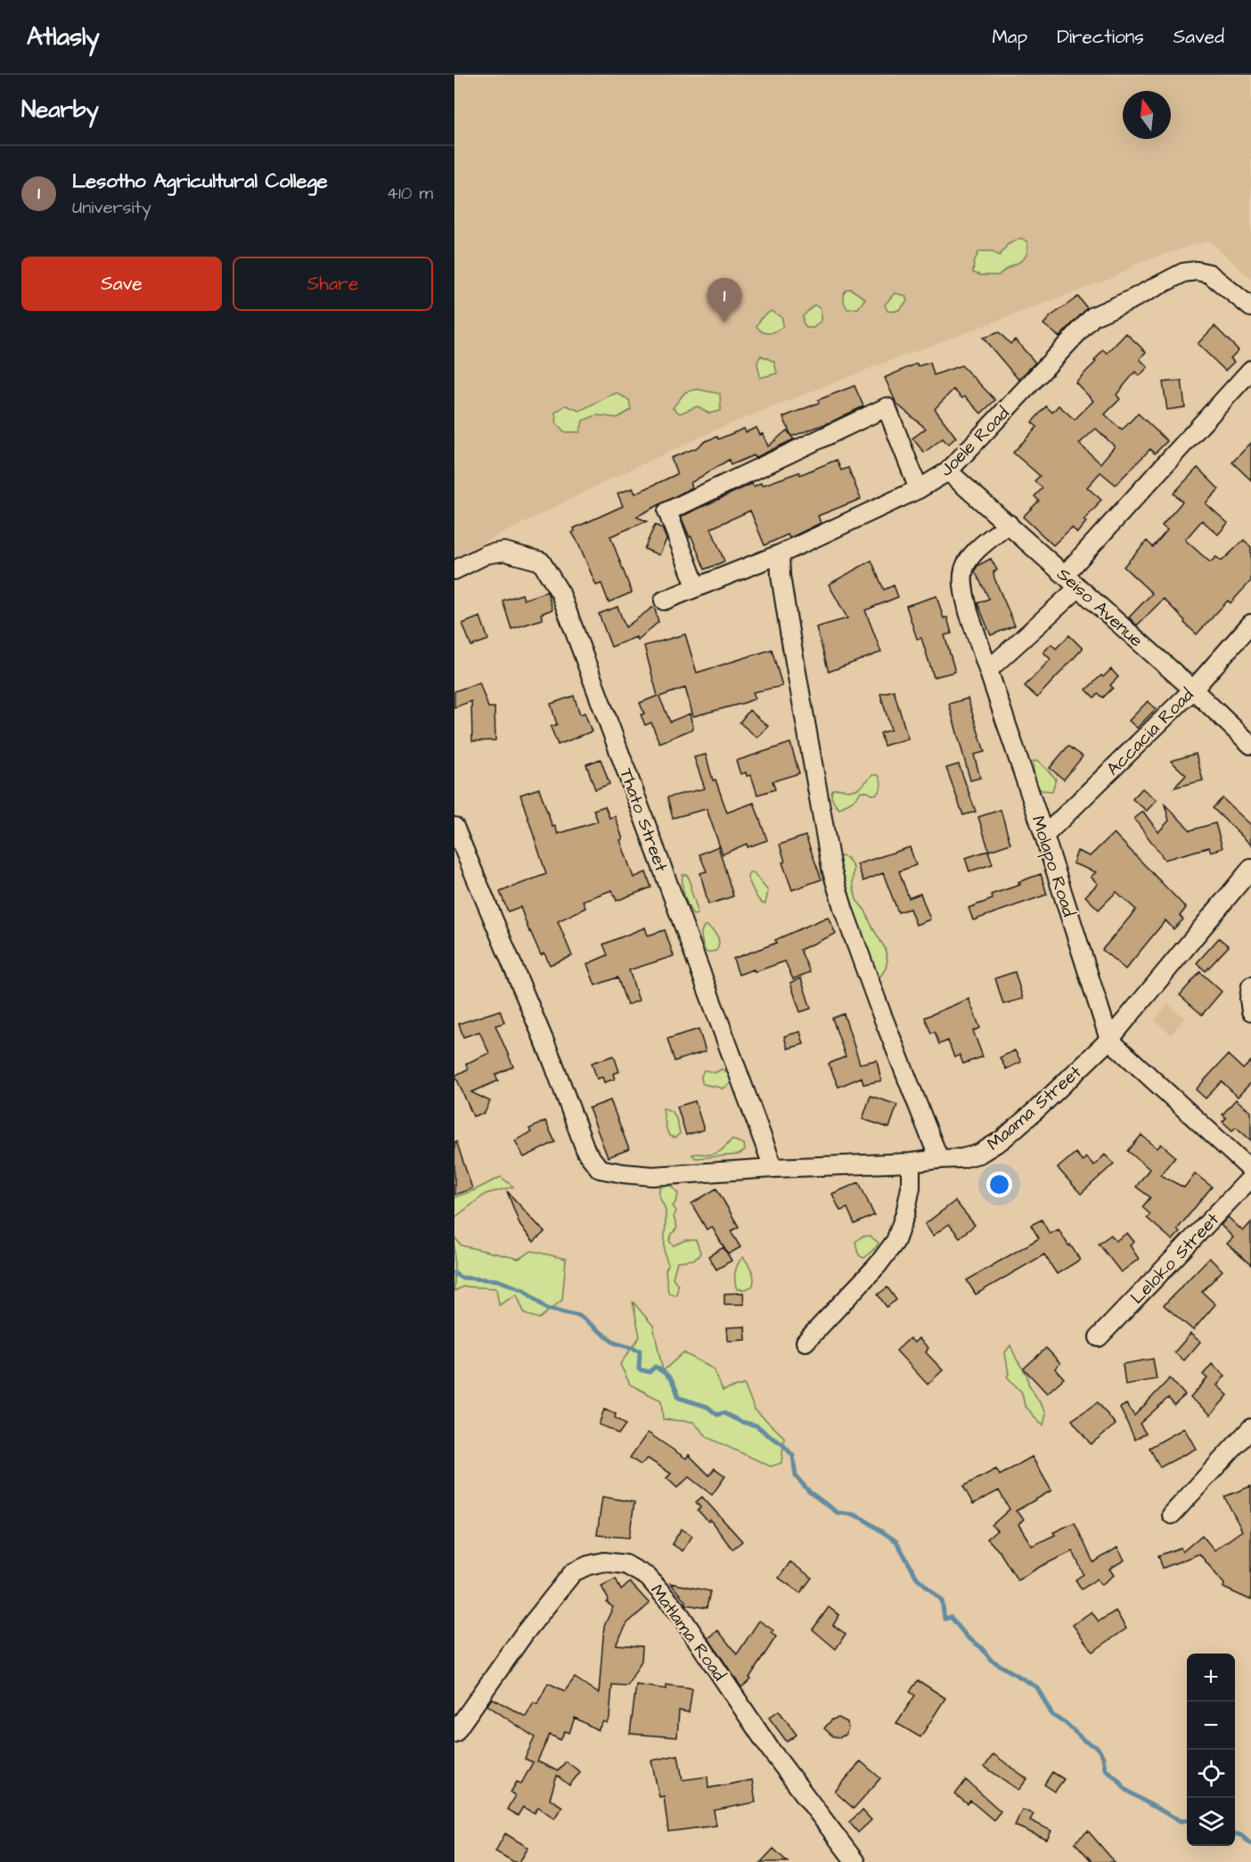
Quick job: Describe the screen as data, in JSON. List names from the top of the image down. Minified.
{"streets":{"street":["Joele Road","Seiso Avenue","Accacia Road","Thato Street","Molapo Road","Maama Street","Leloko Street","Matlama Road"]},"crossings":[["Joele Road","Seiso Avenue"],["Seiso Avenue","Accacia Road"],["Seiso Avenue","Molapo Road"],["Accacia Road","Molapo Road"],["Thato Street","Maama Street"],["Molapo Road","Maama Street"]],"north":"top","page":{"header":"Atlasly","nav":["Map","Directions","Saved"],"heading":"Nearby","list":[{"mark":"1","name":"Lesotho Agricultural College","note":"University","value":"410 m"}],"buttons":["Save","Share"],"pins":"1","map_buttons":["+","−"]}}
